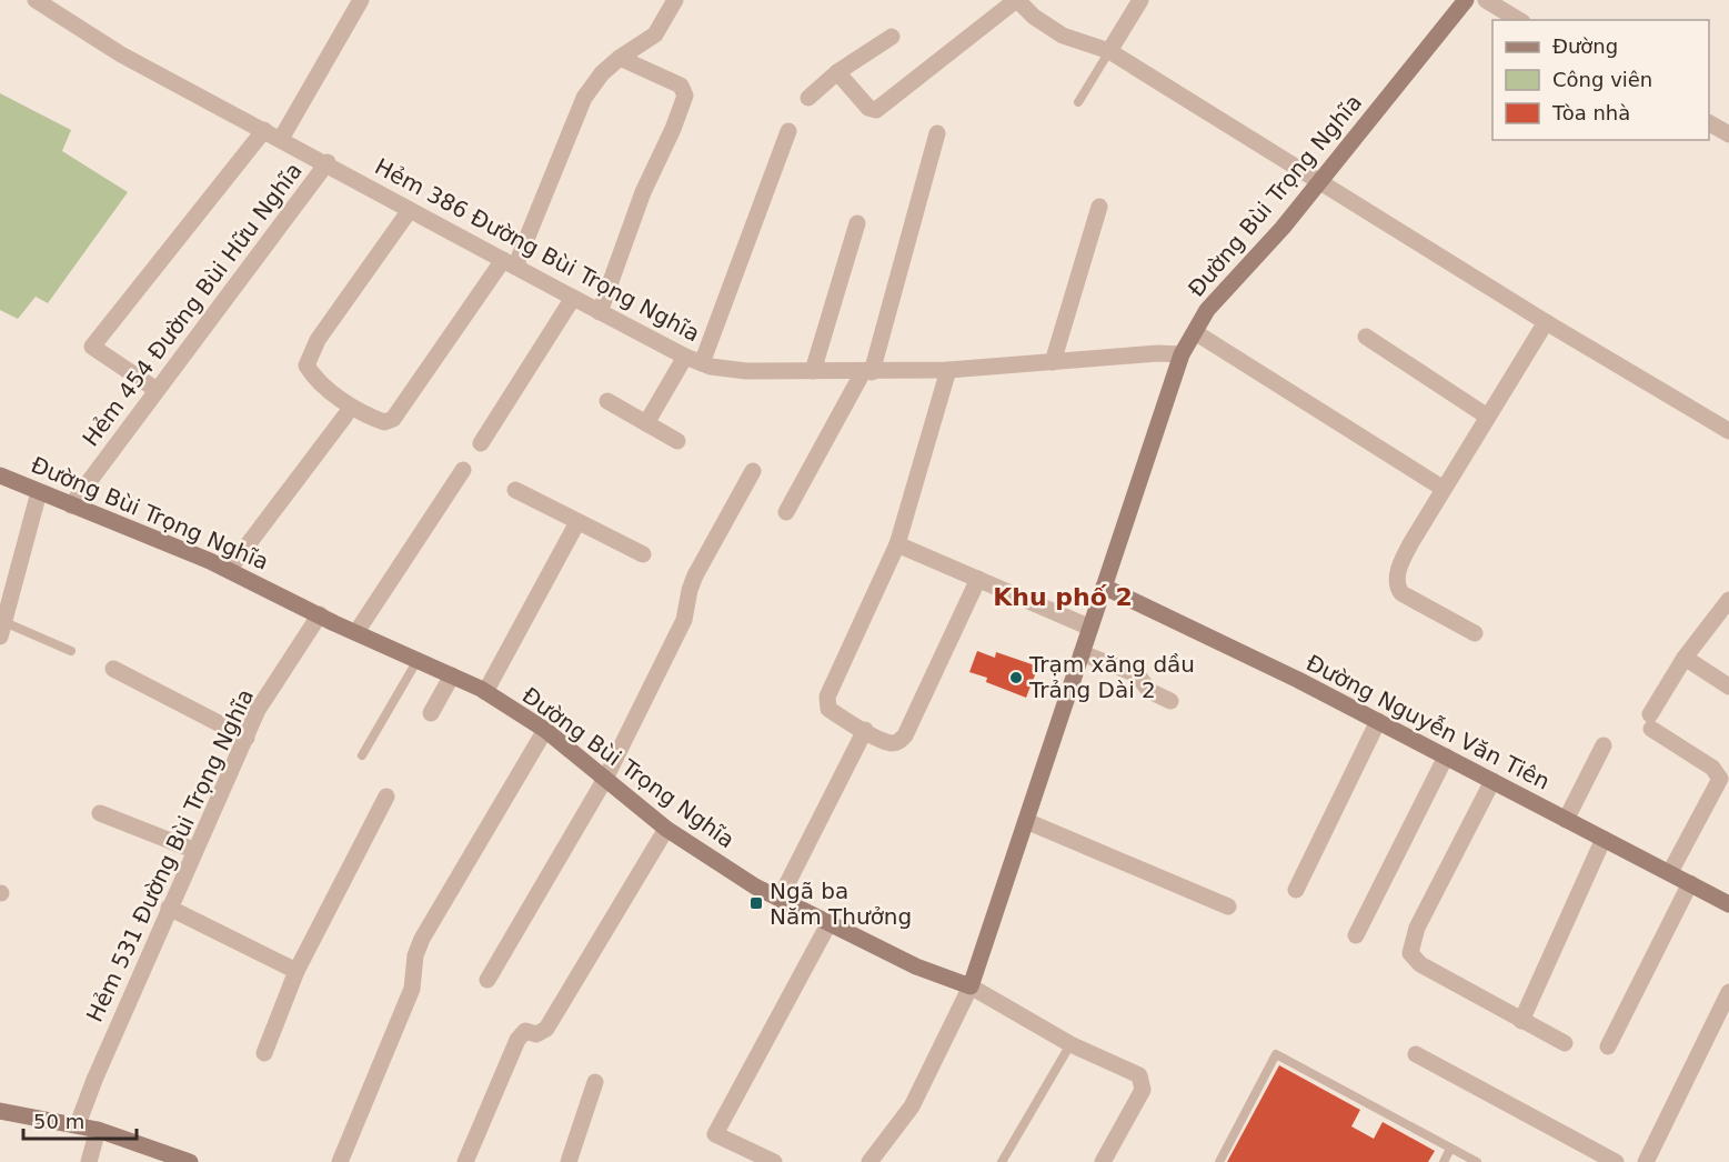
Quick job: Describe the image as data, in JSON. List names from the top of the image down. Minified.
{"streets":{"street":["Đường Bùi Trọng Nghĩa","Hẻm 386 Đường Bùi Trọng Nghĩa","Hẻm 454 Đường Bùi Hữu Nghĩa","Đường Nguyễn Văn Tiên","Hẻm 531 Đường Bùi Trọng Nghĩa"]},"crossings":[["Đường Bùi Trọng Nghĩa","Hẻm 386 Đường Bùi Trọng Nghĩa"],["Đường Bùi Trọng Nghĩa","Hẻm 454 Đường Bùi Hữu Nghĩa"],["Đường Bùi Trọng Nghĩa","Đường Nguyễn Văn Tiên"],["Đường Bùi Trọng Nghĩa","Hẻm 531 Đường Bùi Trọng Nghĩa"],["Hẻm 386 Đường Bùi Trọng Nghĩa","Hẻm 454 Đường Bùi Hữu Nghĩa"]],"districts":["Khu phố 2"],"places":{"other":["Trạm xăng dầu Trảng Dài 2"],"transit":["Ngã ba Năm Thưởng"]},"legend":["Đường","Công viên","Tòa nhà"],"scale_bar":"50 m"}
